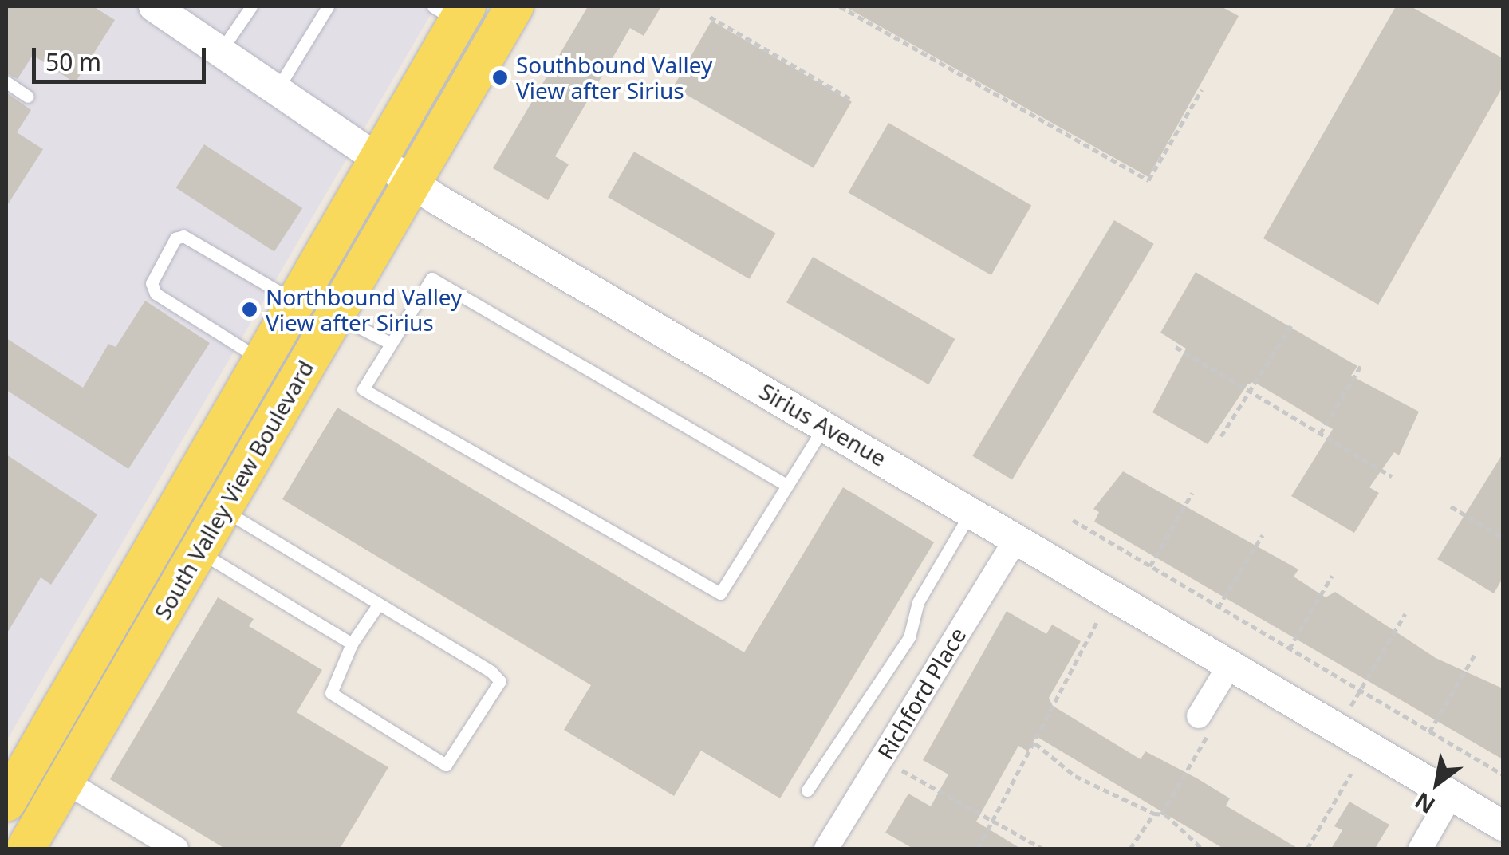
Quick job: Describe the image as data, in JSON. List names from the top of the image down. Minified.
{"streets":{"main road":["South Valley View Boulevard"],"street":["Sirius Avenue","Richford Place"]},"crossings":[["Sirius Avenue","South Valley View Boulevard"],["Sirius Avenue","Richford Place"]],"places":["Southbound Valley View after Sirius","Northbound Valley View after Sirius"],"scale_bar":"50 m","north":"bottom left"}
